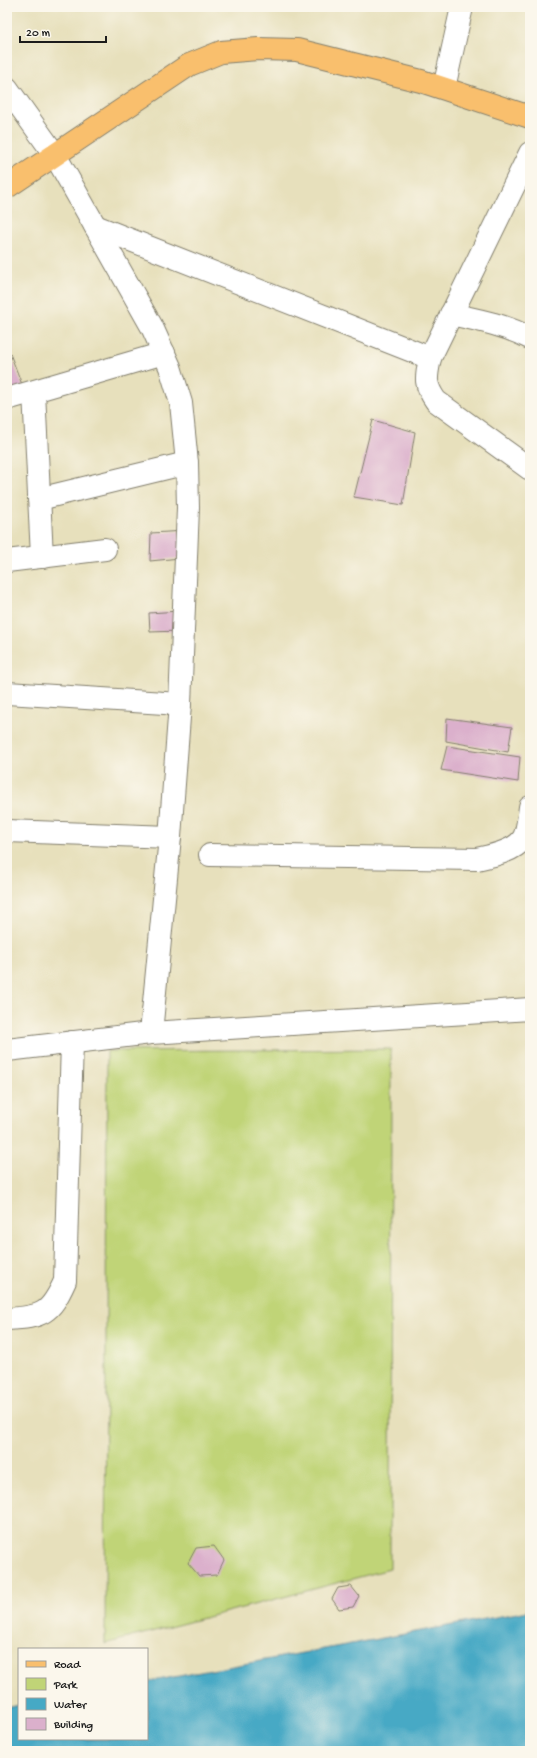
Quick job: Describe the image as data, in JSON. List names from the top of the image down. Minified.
{"legend":["Road","Park","Water","Building"],"scale_bar":"20 m"}
